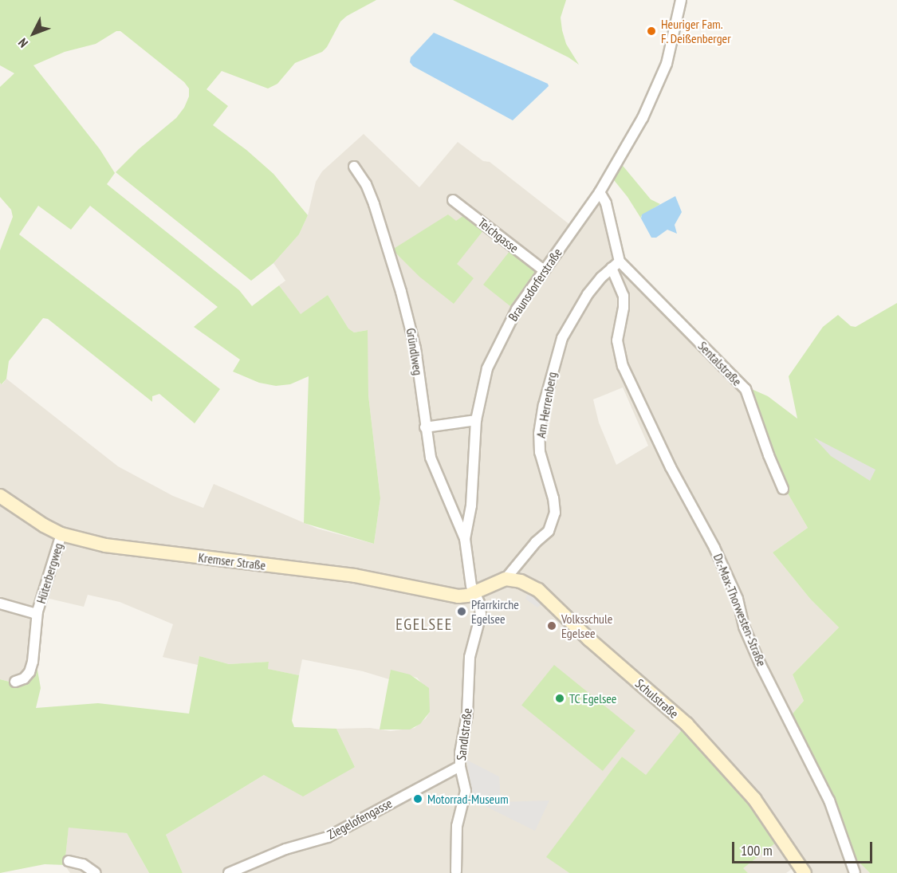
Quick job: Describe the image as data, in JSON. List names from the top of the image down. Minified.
{"streets":{"street":["Teichgasse","Braunsdorferstraße","Gründlweg","Sentalstraße","Am Herrenberg","Kremser Straße","Hüterbergweg","Dr.-Max-Thorwesten-Straße","Schulstraße","Sandlstraße","Ziegelofengasse"]},"crossings":[["Teichgasse","Braunsdorferstraße"],["Braunsdorferstraße","Gründlweg"],["Braunsdorferstraße","Kremser Straße"],["Braunsdorferstraße","Dr.-Max-Thorwesten-Straße"],["Braunsdorferstraße","Sandlstraße"],["Sentalstraße","Am Herrenberg"],["Sentalstraße","Dr.-Max-Thorwesten-Straße"],["Am Herrenberg","Dr.-Max-Thorwesten-Straße"],["Am Herrenberg","Schulstraße"],["Kremser Straße","Hüterbergweg"],["Kremser Straße","Sandlstraße"],["Sandlstraße","Ziegelofengasse"]],"districts":["EGELSEE"],"places":["Heuriger Fam. F. Deißenberger","Pfarrkirche Egelsee","Volksschule Egelsee","TC Egelsee","Motorrad-Museum"],"scale_bar":"100 m","north":"bottom left"}
